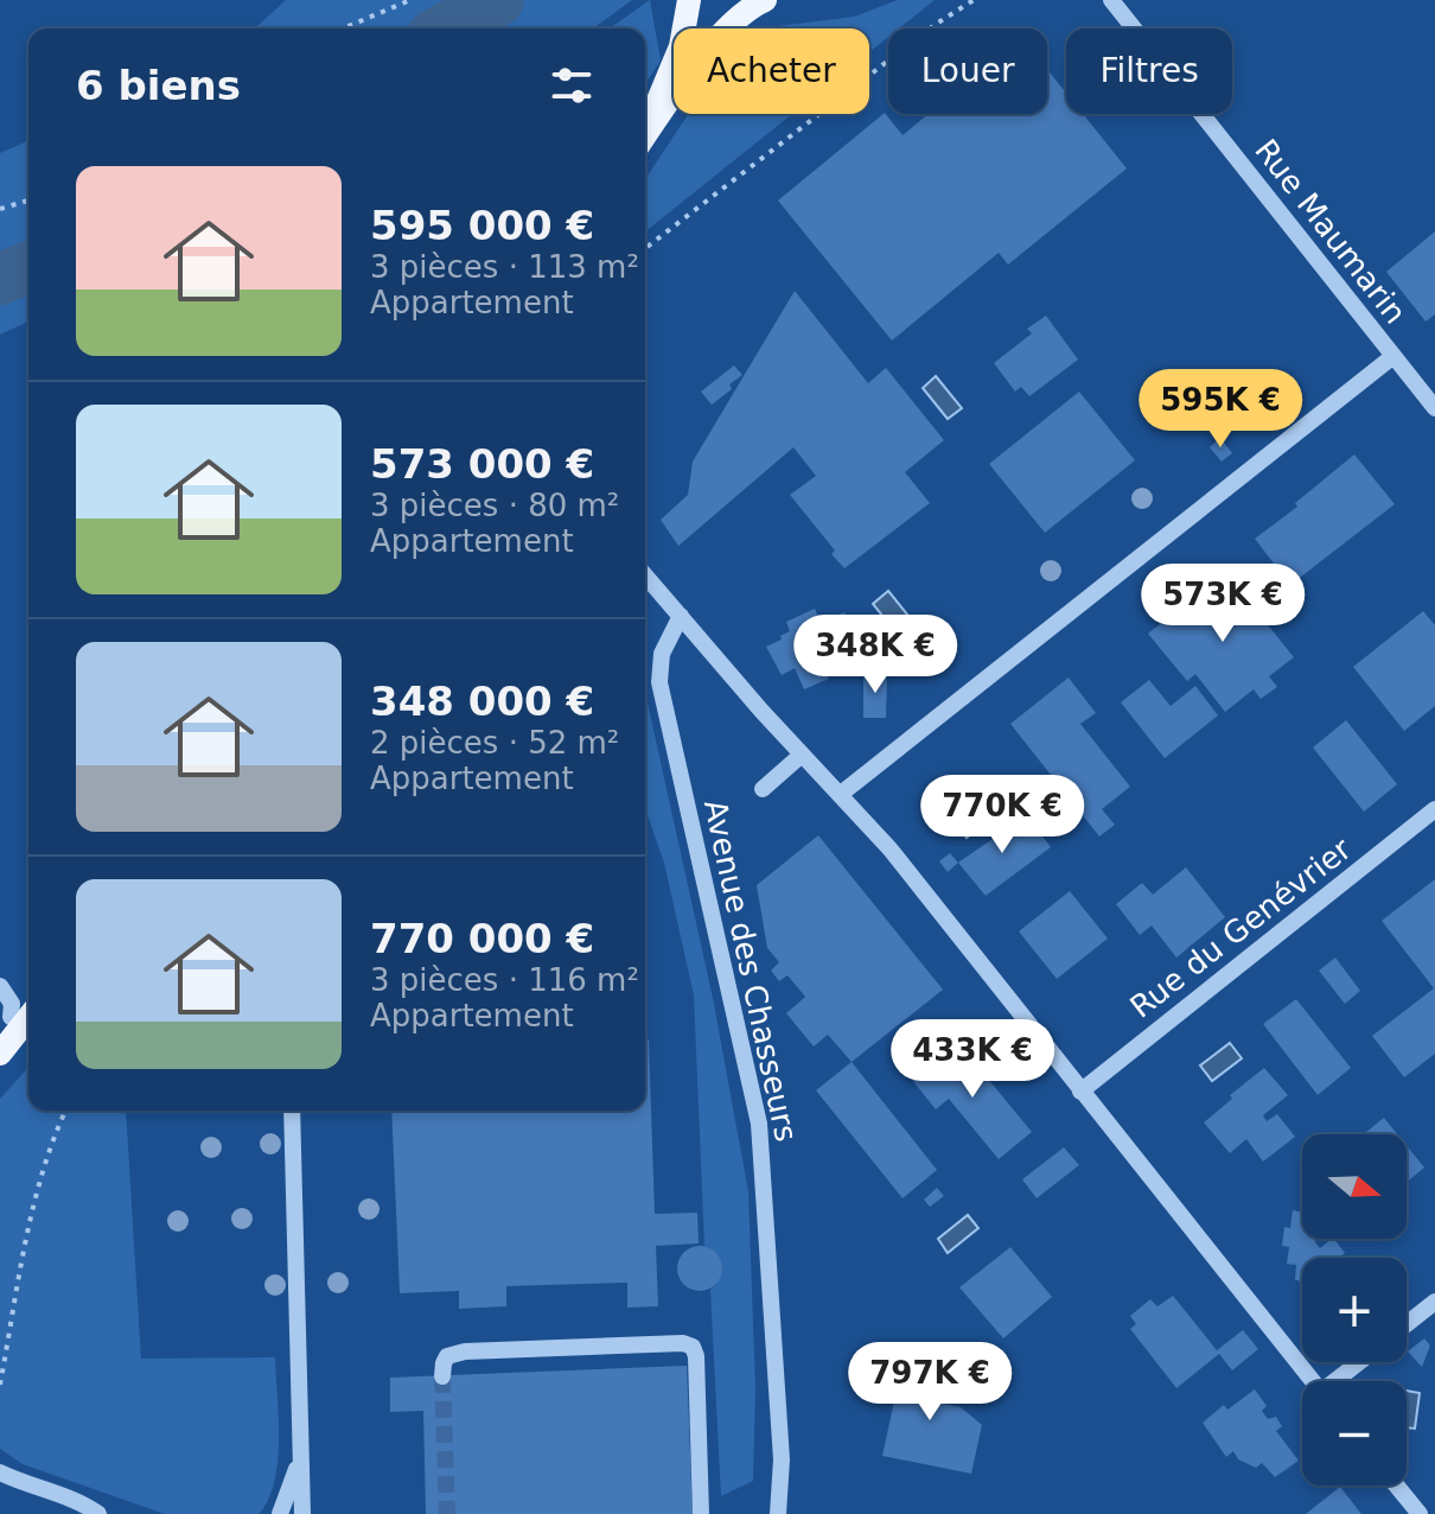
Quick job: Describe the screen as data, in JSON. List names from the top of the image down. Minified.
{"streets":{"street":["Rue Maumarin","Rue du Genévrier","Avenue des Chasseurs"]},"north":"right","page":{"chip":["Acheter","Louer","Filtres"],"heading":"6 biens","list":[{"name":"595 000 €","note":"3 pièces · 113 m² · Appartement"},{"name":"573 000 €","note":"3 pièces · 80 m² · Appartement"},{"name":"348 000 €","note":"2 pièces · 52 m² · Appartement"},{"name":"770 000 €","note":"3 pièces · 116 m² · Appartement"}],"price":["595K €","573K €","348K €","770K €","433K €","797K €"],"map_buttons":["+","−"]}}
